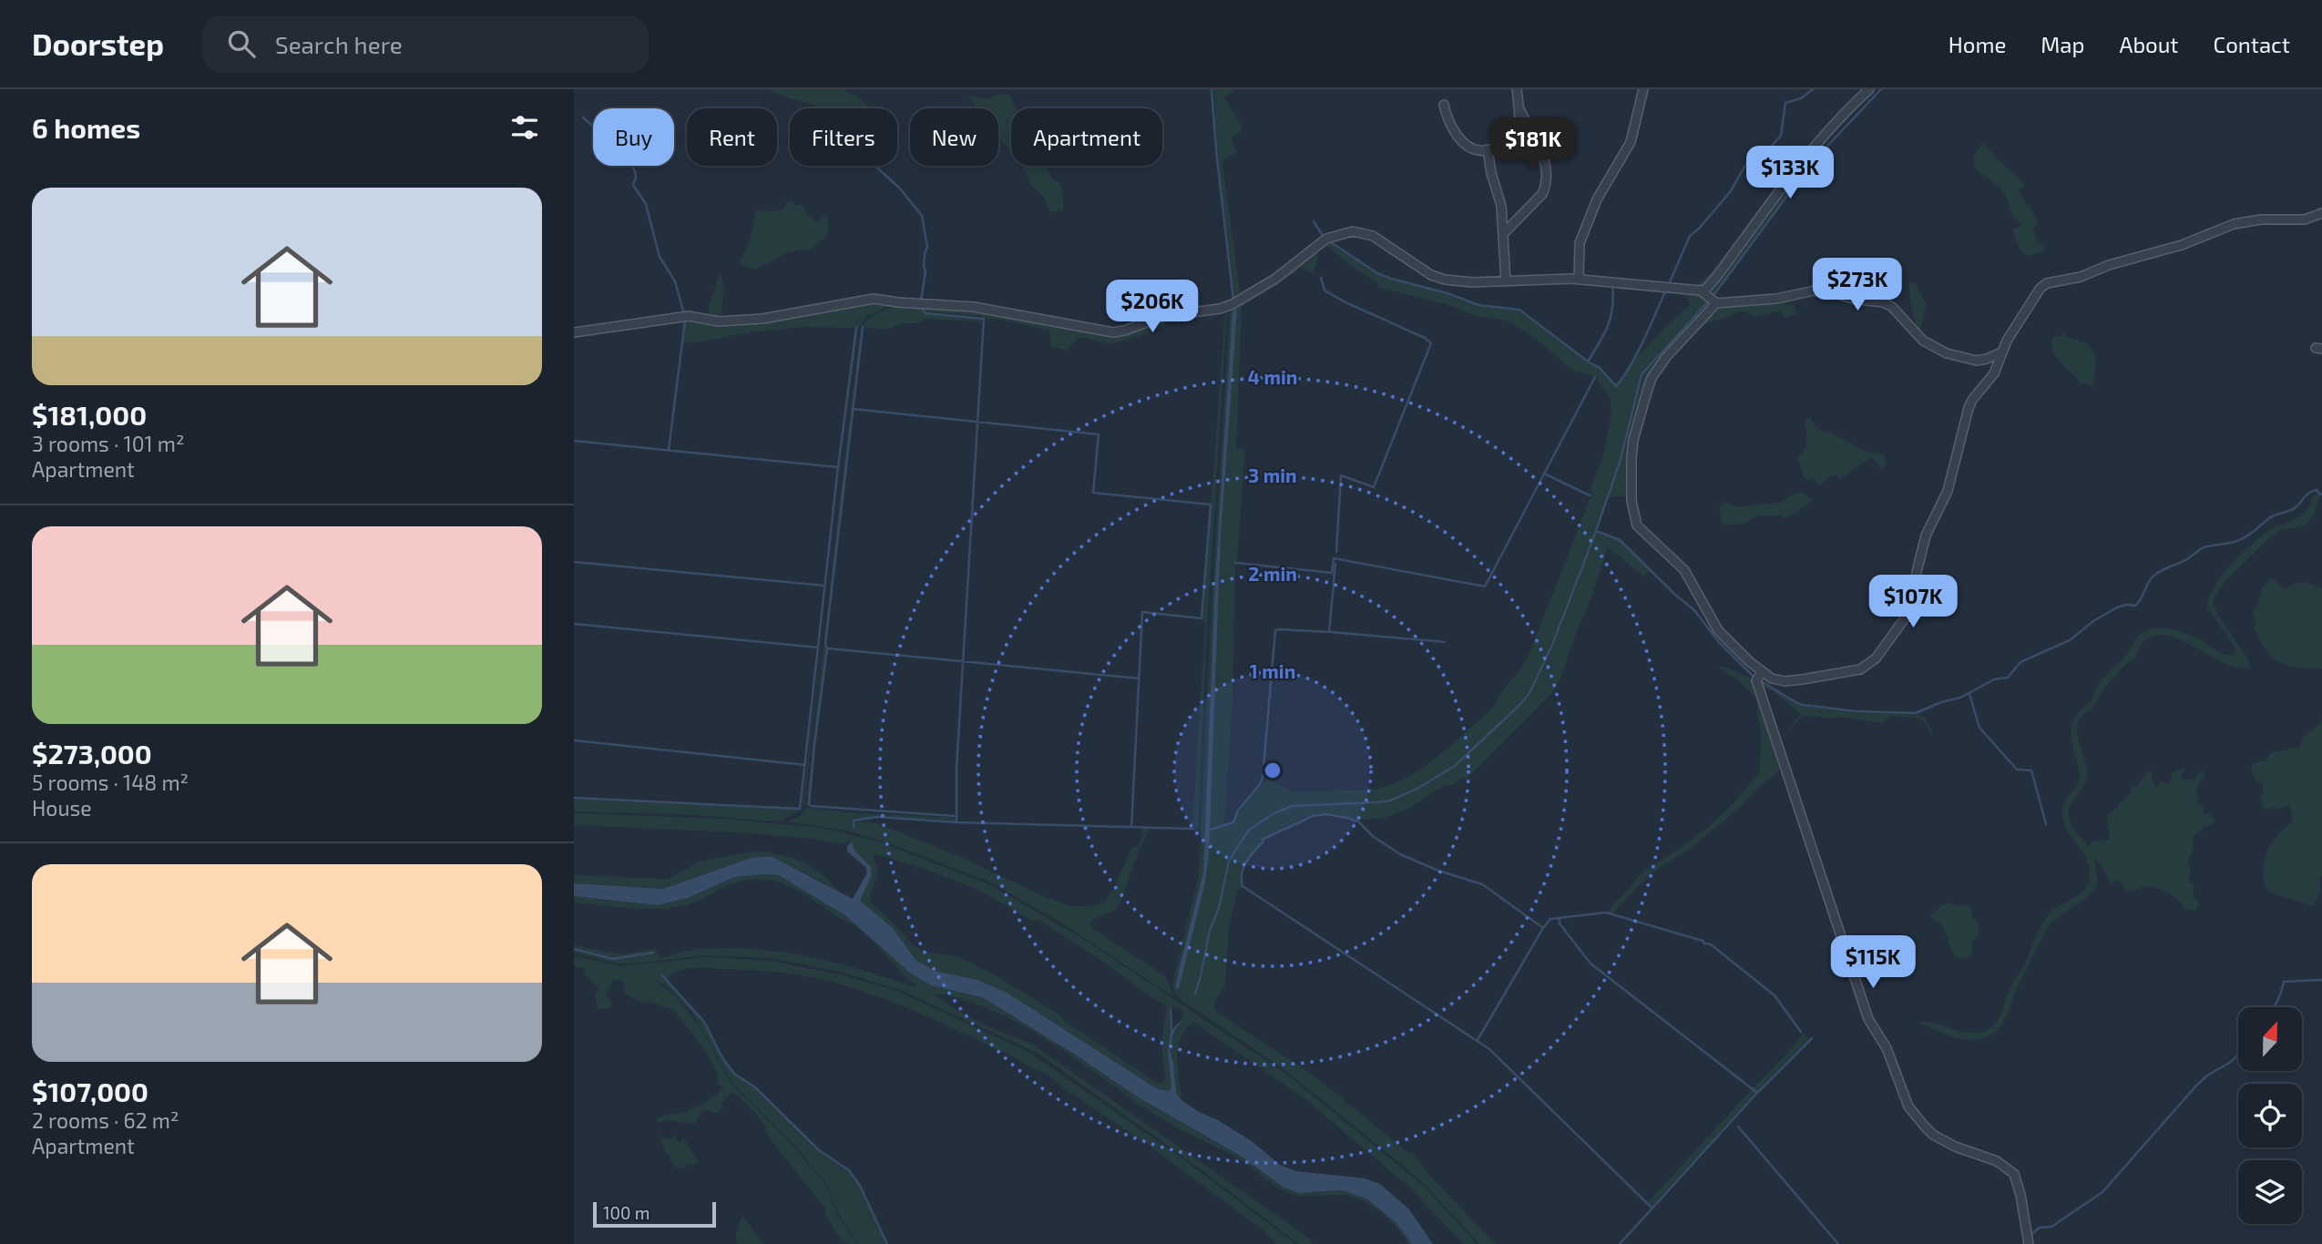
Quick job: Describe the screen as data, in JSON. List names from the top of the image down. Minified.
{"scale_bar":"100 m","north":"top","page":{"header":"Doorstep","search":"Search here","nav":["Home","Map","About","Contact"],"heading":"6 homes","chip":["Buy","Rent","Filters","New","Apartment"],"price":["$181K","$133K","$273K","$206K","$107K","$115K"],"list":[{"name":"$181,000","note":"3 rooms · 101 m² · Apartment"},{"name":"$273,000","note":"5 rooms · 148 m² · House"},{"name":"$107,000","note":"2 rooms · 62 m² · Apartment"}],"scale":"100 m"},"rings":["4 min","3 min","2 min","1 min"]}
